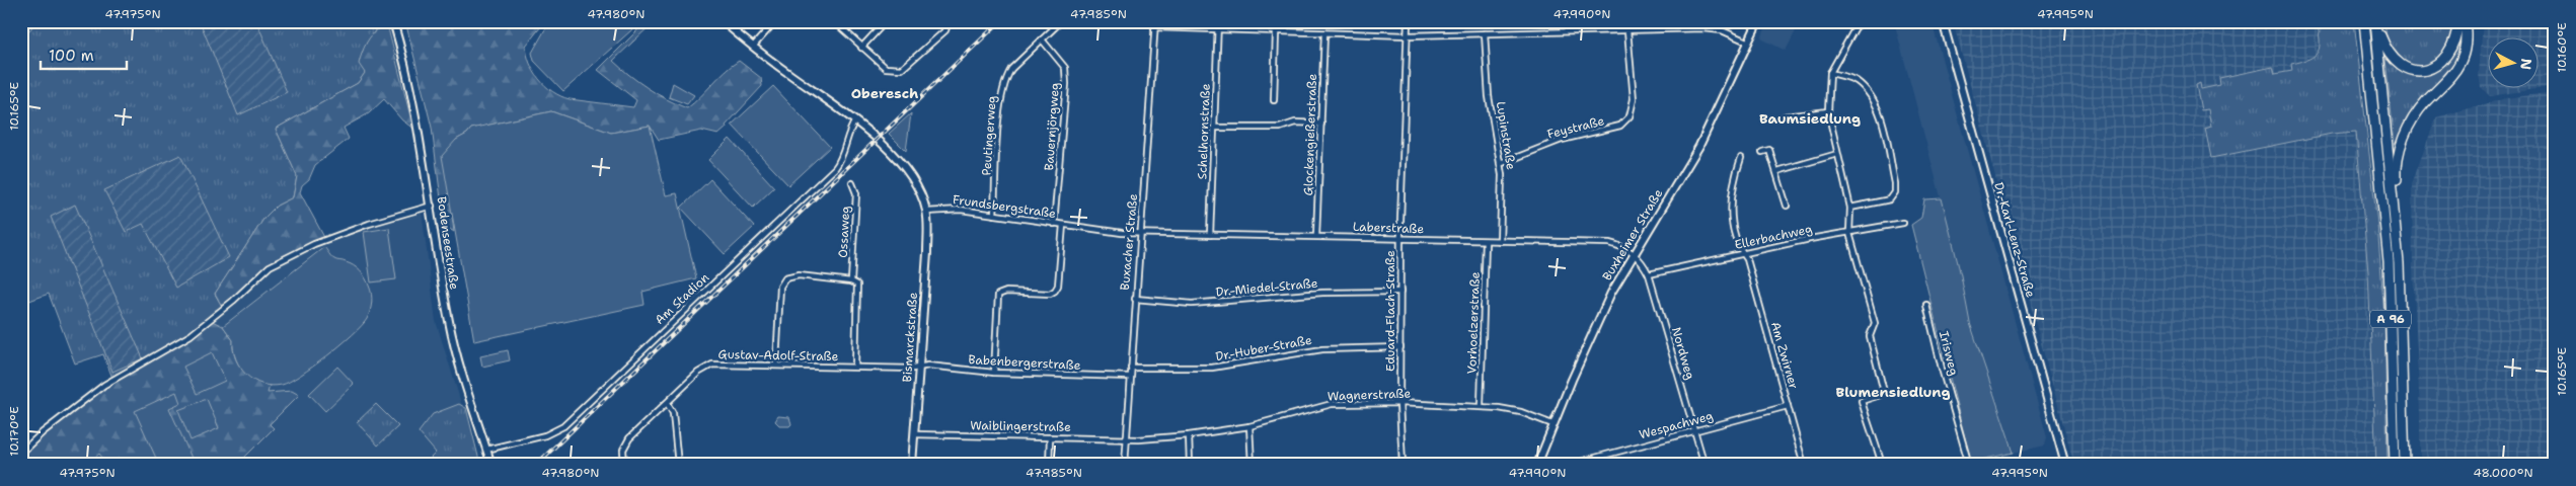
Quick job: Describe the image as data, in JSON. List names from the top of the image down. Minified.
{"streets":{"highway":["A 96"],"street":["Bauernjörgweg","Feystraße","Schelhornstraße","Glockengießerstraße","Peutingerweg","Lupinstraße","Frundsbergstraße","Laberstraße","Ossaweg","Buxheimer Straße","Ellerbachweg","Dr.-Karl-Lenz-Straße","Buxacher Straße","Bodenseestraße","Dr.-Miedel-Straße","Am Stadion","Eduard-Flach-Straße","Vorhoelzerstraße","Bismarckstraße","Dr.-Huber-Straße","Nordweg","Irisweg","Gustav-Adolf-Straße","Am Zwirner","Babenbergerstraße","Wagnerstraße","Wespachweg","Waiblingerstraße"]},"crossings":[["Bauernjörgweg","Peutingerweg"],["Bauernjörgweg","Frundsbergstraße"],["Feystraße","Lupinstraße"],["Schelhornstraße","Laberstraße"],["Glockengießerstraße","Laberstraße"],["Peutingerweg","Frundsbergstraße"],["Lupinstraße","Laberstraße"],["Frundsbergstraße","Laberstraße"],["Frundsbergstraße","Buxacher Straße"],["Frundsbergstraße","Bismarckstraße"],["Laberstraße","Buxheimer Straße"],["Laberstraße","Buxacher Straße"],["Laberstraße","Eduard-Flach-Straße"],["Laberstraße","Vorhoelzerstraße"],["Laberstraße","Nordweg"],["Ossaweg","Gustav-Adolf-Straße"],["Buxheimer Straße","Nordweg"],["Buxheimer Straße","Wagnerstraße"],["Ellerbachweg","Nordweg"],["Ellerbachweg","Am Zwirner"],["Buxacher Straße","Dr.-Miedel-Straße"],["Buxacher Straße","Dr.-Huber-Straße"],["Buxacher Straße","Babenbergerstraße"],["Buxacher Straße","Wagnerstraße"],["Buxacher Straße","Waiblingerstraße"],["Bodenseestraße","Am Stadion"],["Dr.-Miedel-Straße","Eduard-Flach-Straße"],["Eduard-Flach-Straße","Dr.-Huber-Straße"],["Eduard-Flach-Straße","Wagnerstraße"],["Vorhoelzerstraße","Wagnerstraße"],["Bismarckstraße","Gustav-Adolf-Straße"],["Bismarckstraße","Babenbergerstraße"],["Bismarckstraße","Waiblingerstraße"],["Nordweg","Wespachweg"],["Gustav-Adolf-Straße","Babenbergerstraße"],["Am Zwirner","Wespachweg"],["Wagnerstraße","Waiblingerstraße"]],"districts":["Oberesch","Baumsiedlung","Blumensiedlung"],"scale_bar":"100 m","north":"right","coordinates":["47.975°N","47.980°N","47.985°N","47.990°N","47.995°N","10.160°E","10.165°E","10.170°E","48.000°N"]}
